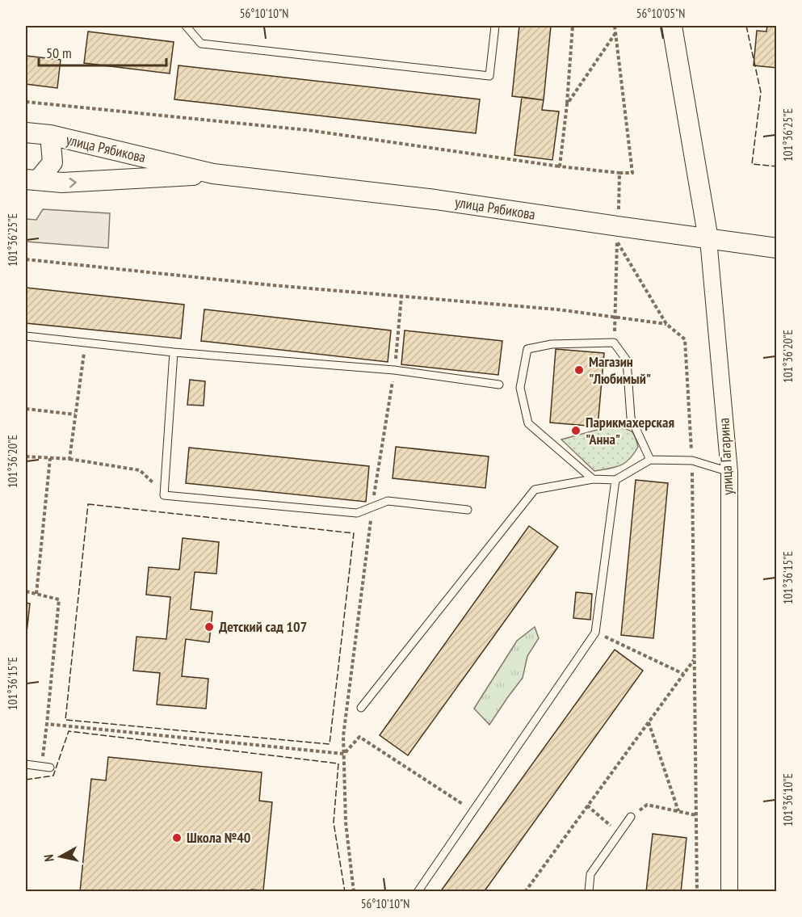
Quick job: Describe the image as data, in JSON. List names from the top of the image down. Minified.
{"streets":{"street":["улица Рябикова","улица Гагарина"]},"crossings":[["улица Рябикова","улица Гагарина"]],"places":["Магазин \"Любимый\"","Парикмахерская \"Анна\"","Детский сад 107","Школа №40"],"scale_bar":"50 m","north":"left","coordinates":["56°10'10\"N","56°10'05\"N","101°36'25\"E","101°36'20\"E","101°36'15\"E","101°36'10\"E"]}
